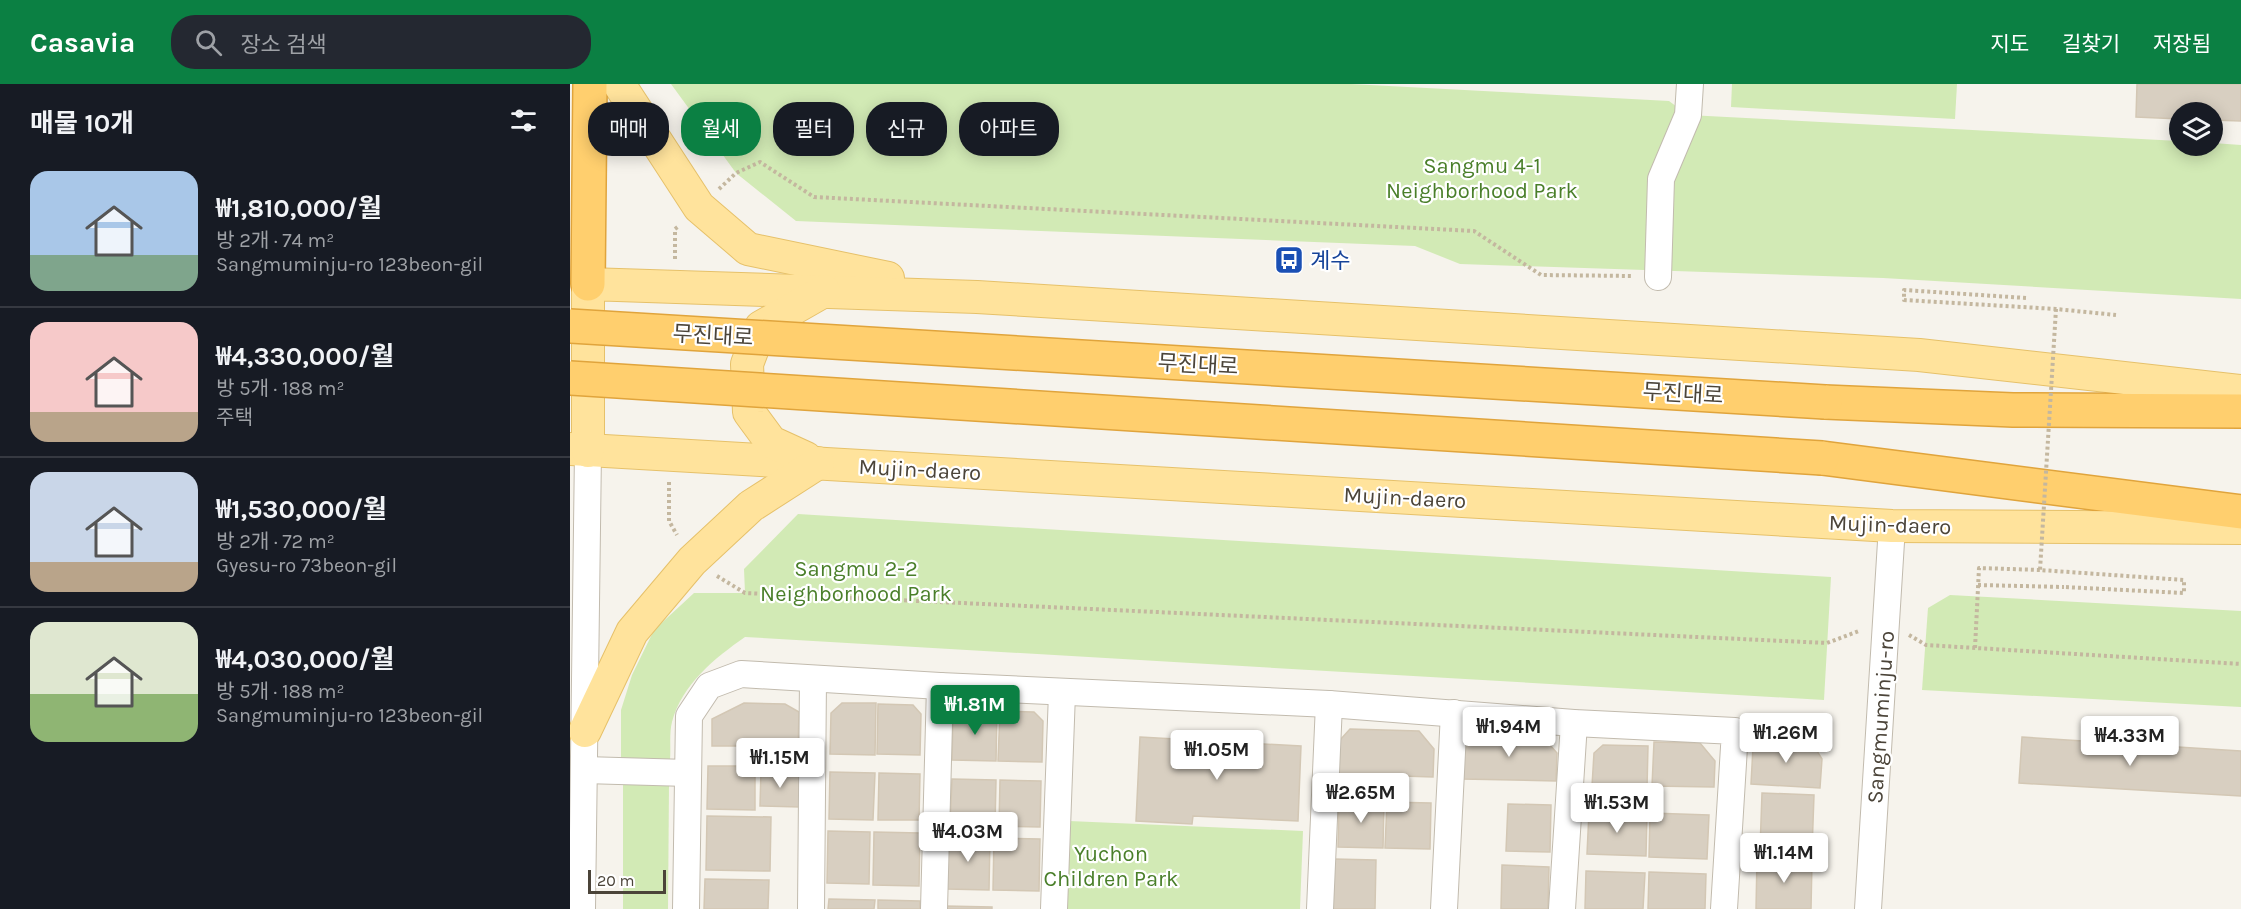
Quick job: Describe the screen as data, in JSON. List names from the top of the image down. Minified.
{"streets":{"highway":["무진대로"],"main road":["Mujin-daero"],"street":["Sangmuminju-ro"]},"crossings":[["Mujin-daero","Sangmuminju-ro"]],"parks":["Sangmu 4-1 Neighborhood Park","Sangmu 2-2 Neighborhood Park","Yuchon Children Park"],"places":{"bus stop":["계수"]},"scale_bar":"20 m","page":{"header":"Casavia","search":"장소 검색","nav":["지도","길찾기","저장됨"],"heading":"매물 10개","chip":["매매","월세","필터","신규","아파트"],"list":[{"name":"₩1,810,000/월","note":"방 2개 · 74 m² · Sangmuminju-ro 123beon-gil"},{"name":"₩4,330,000/월","note":"방 5개 · 188 m² · 주택"},{"name":"₩1,530,000/월","note":"방 2개 · 72 m² · Gyesu-ro 73beon-gil"},{"name":"₩4,030,000/월","note":"방 5개 · 188 m² · Sangmuminju-ro 123beon-gil"}],"price":["₩1.81M","₩1.94M","₩1.26M","₩4.33M","₩1.05M","₩1.15M","₩2.65M","₩1.53M","₩4.03M","₩1.14M"],"scale":"20 m"}}
